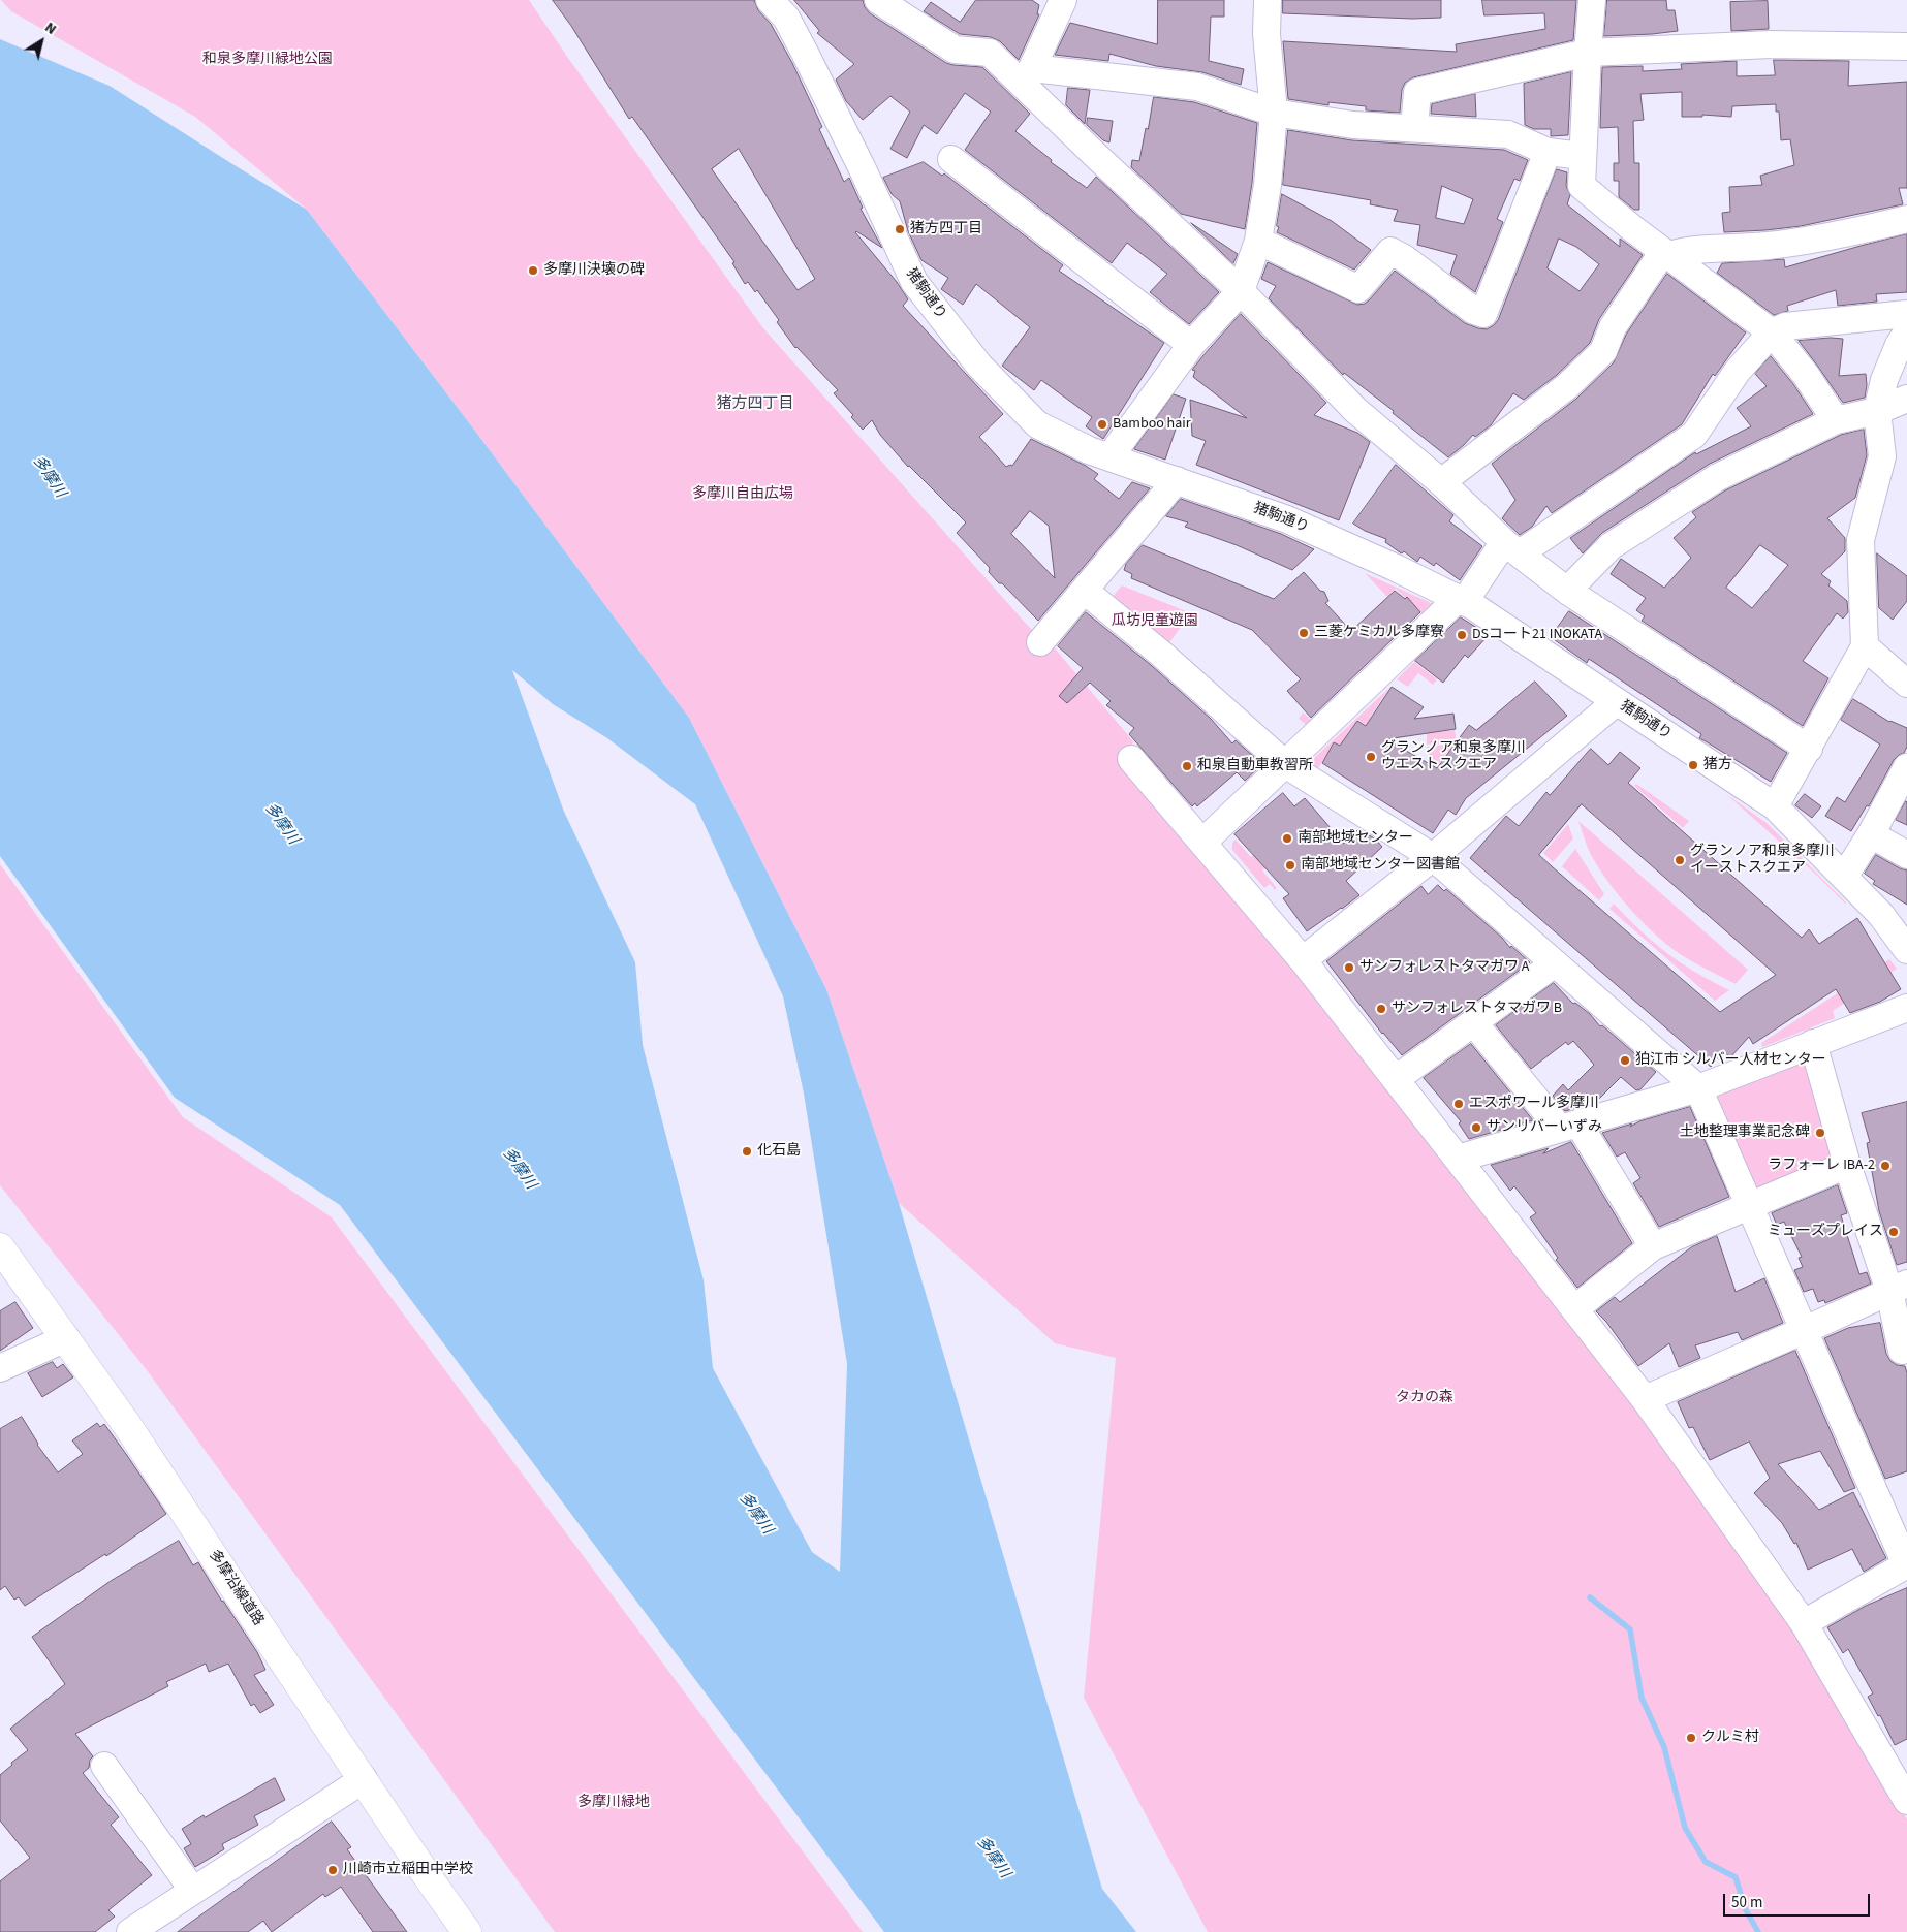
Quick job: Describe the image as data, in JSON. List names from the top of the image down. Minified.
{"streets":{"main road":["多摩沿線道路"],"street":["猪駒通り"]},"districts":["猪方四丁目"],"water":["多摩川"],"parks":["和泉多摩川緑地公園","多摩川自由広場","瓜坊児童遊園","タカの森","多摩川緑地"],"places":["猪方四丁目","多摩川決壊の碑","Bamboo hair","三菱ケミカル多摩寮","DSコート21 INOKATA","グランノア和泉多摩川 ウエストスクエア","猪方","和泉自動車教習所","南部地域センター","グランノア和泉多摩川 イーストスクエア","南部地域センター図書館","サンフォレストタマガワ A","サンフォレストタマガワ B","狛江市 シルバー人材センター","エスポワール多摩川","サンリバーいずみ","土地整理事業記念碑","化石島","ラフォーレ IBA-2","ミューズプレイス","クルミ村","川崎市立稲田中学校"],"scale_bar":"50 m","north":"top right"}
